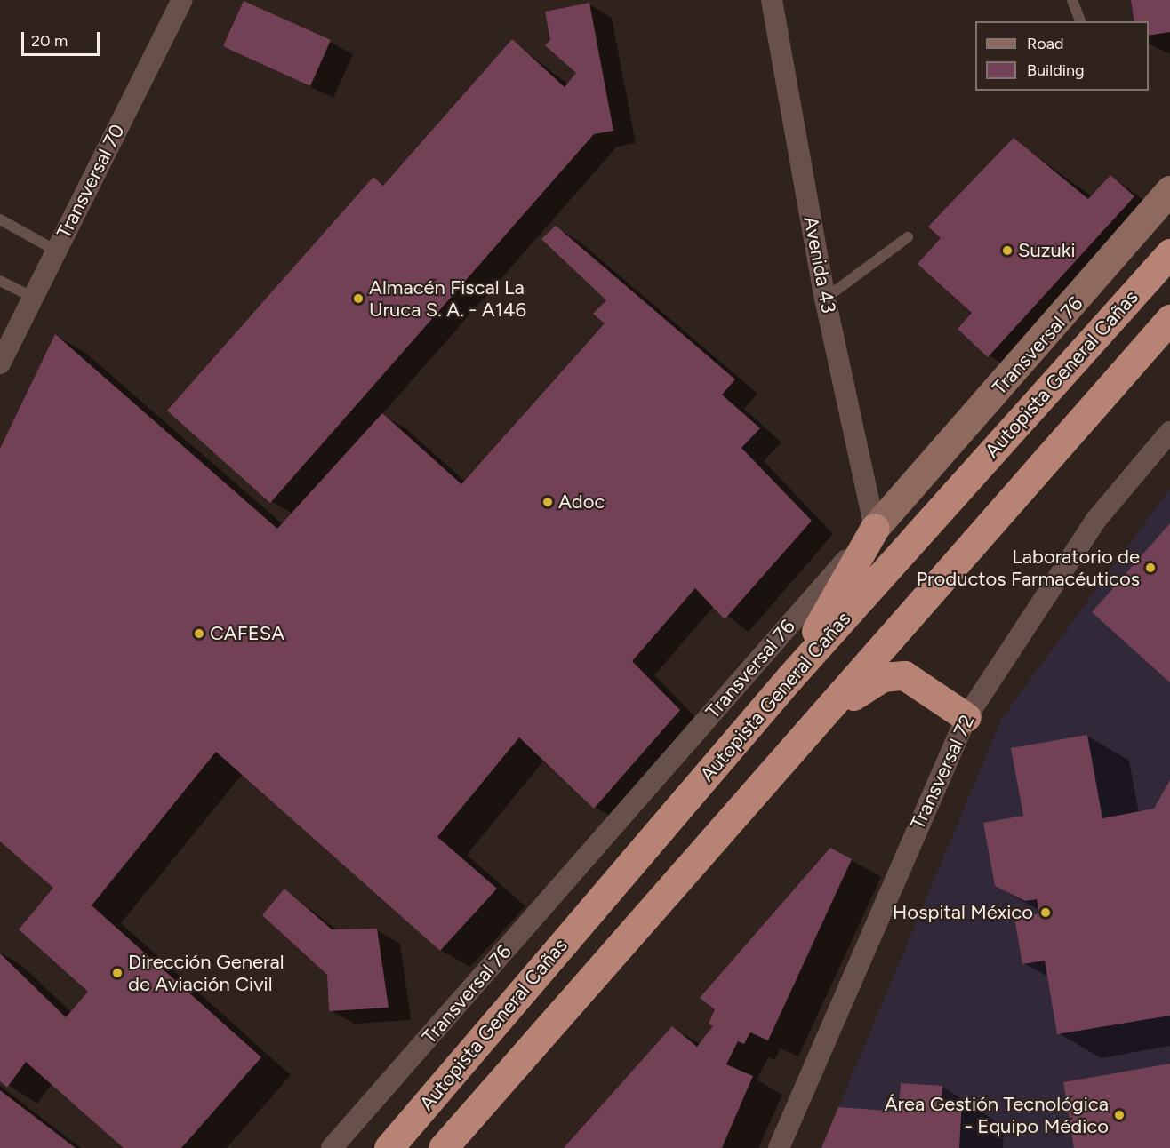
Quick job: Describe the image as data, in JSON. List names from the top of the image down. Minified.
{"streets":{"highway":["Autopista General Cañas"],"main road":["Transversal 76"],"street":["Transversal 70","Avenida 43","Transversal 72"]},"crossings":[["Avenida 43","Transversal 76"]],"places":["Suzuki","Almacén Fiscal La Uruca S. A. - A146","Adoc","Laboratorio de Productos Farmacéuticos","CAFESA","Hospital México","Dirección General de Aviación Civil","Área Gestión Tecnológica - Equipo Médico"],"legend":["Road","Building"],"scale_bar":"20 m"}
